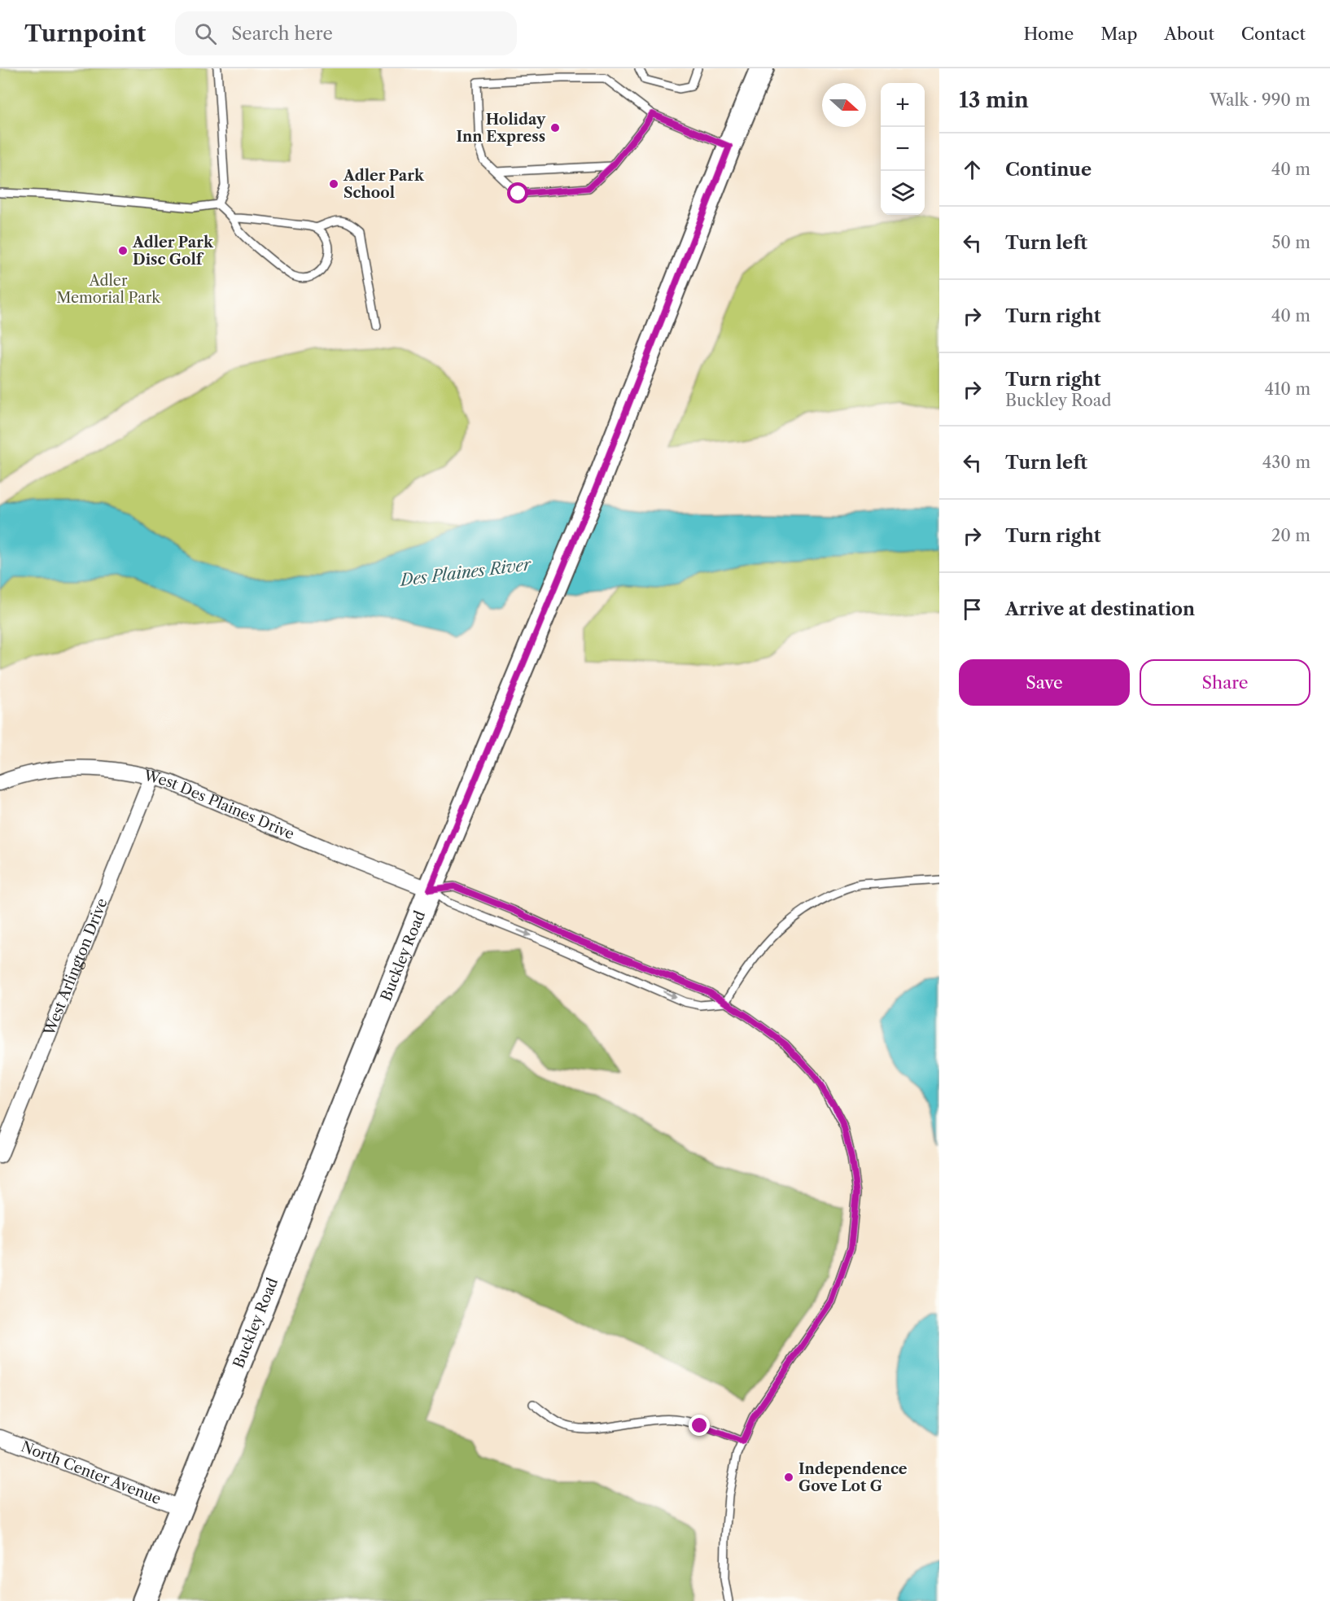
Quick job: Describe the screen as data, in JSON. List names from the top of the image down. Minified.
{"streets":{"main road":["Buckley Road"],"street":["West Des Plaines Drive","West Arlington Drive","North Center Avenue"]},"crossings":[["West Des Plaines Drive","Buckley Road"],["West Des Plaines Drive","West Arlington Drive"],["Buckley Road","North Center Avenue"]],"water":["Des Plaines River"],"parks":["Adler Memorial Park"],"places":["Holiday Inn Express","Adler Park School","Adler Park Disc Golf","Independence Gove Lot G"],"north":"right","page":{"header":"Turnpoint","search":"Search here","nav":["Home","Map","About","Contact"],"heading":["13 min","Walk · 990 m"],"map_buttons":["+","−"],"list":[["Continue","40 m"],["Turn left","50 m"],["Turn right","40 m"],["Turn right","Buckley Road","410 m"],["Turn left","430 m"],["Turn right","20 m"],"Arrive at destination"],"buttons":["Save","Share"]}}
